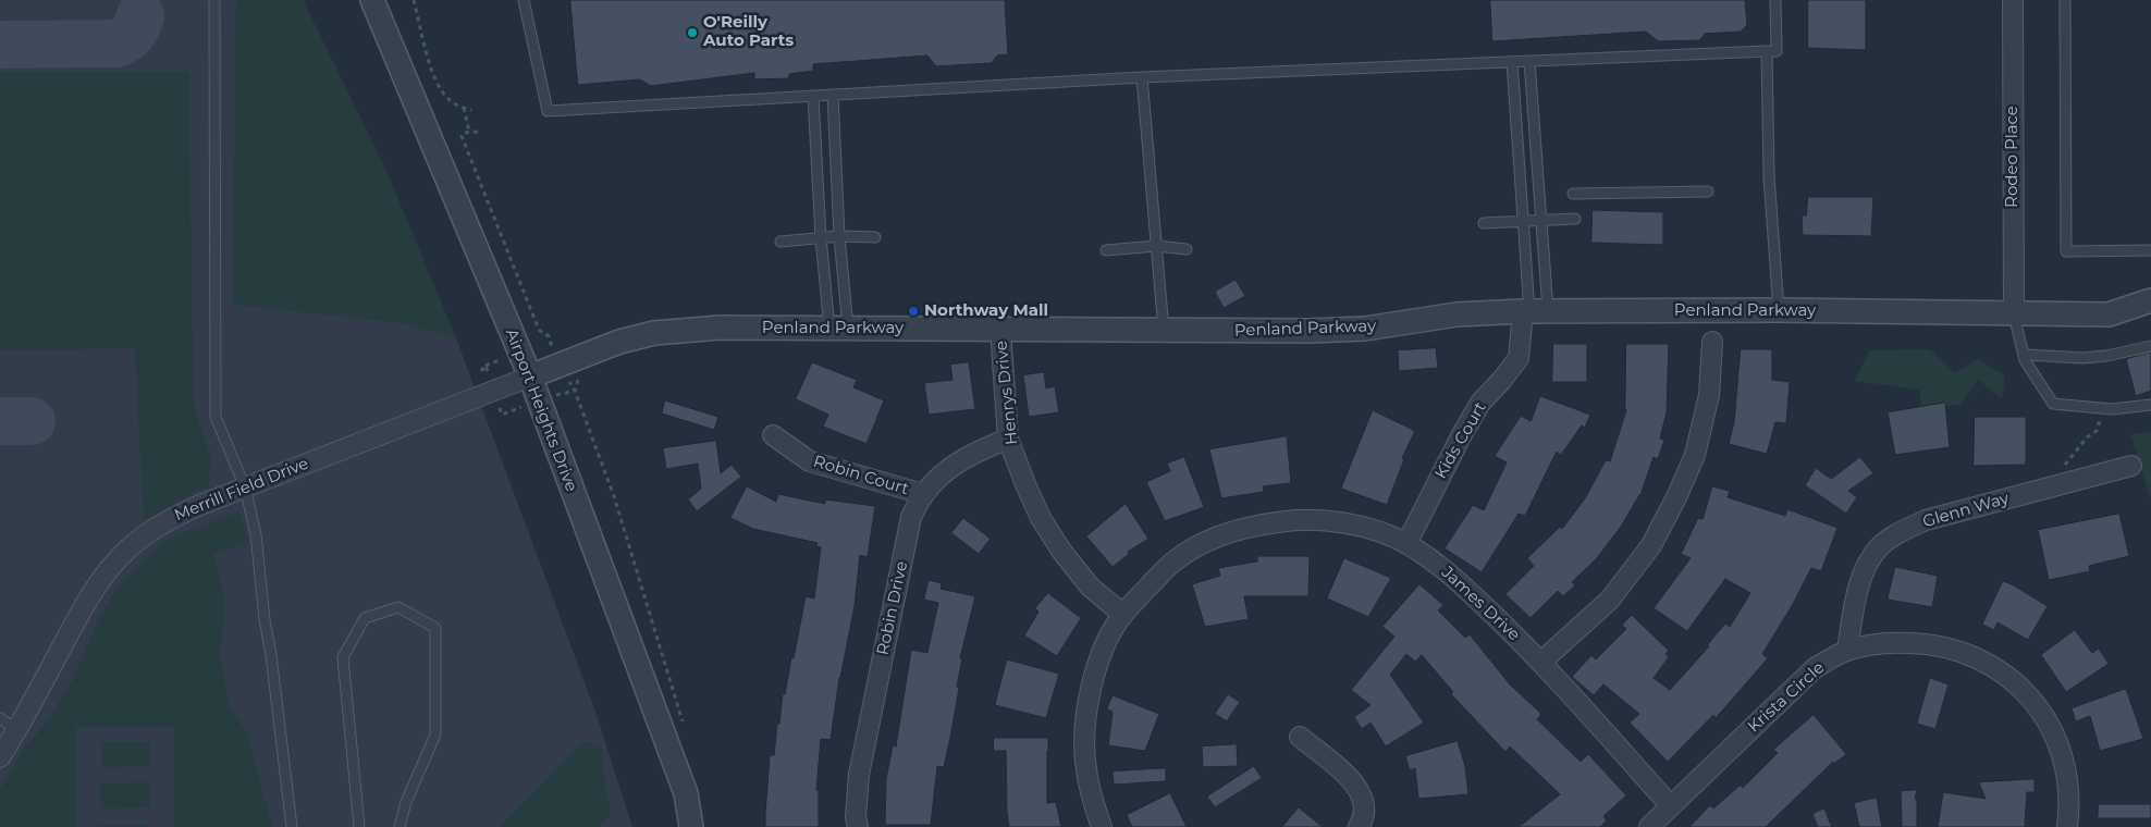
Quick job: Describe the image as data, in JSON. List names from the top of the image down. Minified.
{"streets":{"street":["Rodeo Place","Penland Parkway","Henrys Drive","Airport Heights Drive","Kids Court","Robin Court","Merrill Field Drive","Glenn Way","James Drive","Robin Drive","Krista Circle"]},"crossings":[["Rodeo Place","Penland Parkway"],["Penland Parkway","Henrys Drive"],["Penland Parkway","Airport Heights Drive"],["Penland Parkway","Kids Court"],["Penland Parkway","Merrill Field Drive"],["Henrys Drive","James Drive"],["Henrys Drive","Robin Drive"],["Airport Heights Drive","Merrill Field Drive"],["Kids Court","James Drive"],["Robin Court","Robin Drive"],["Glenn Way","Krista Circle"],["James Drive","Krista Circle"]],"places":["O'Reilly Auto Parts","Northway Mall"]}
